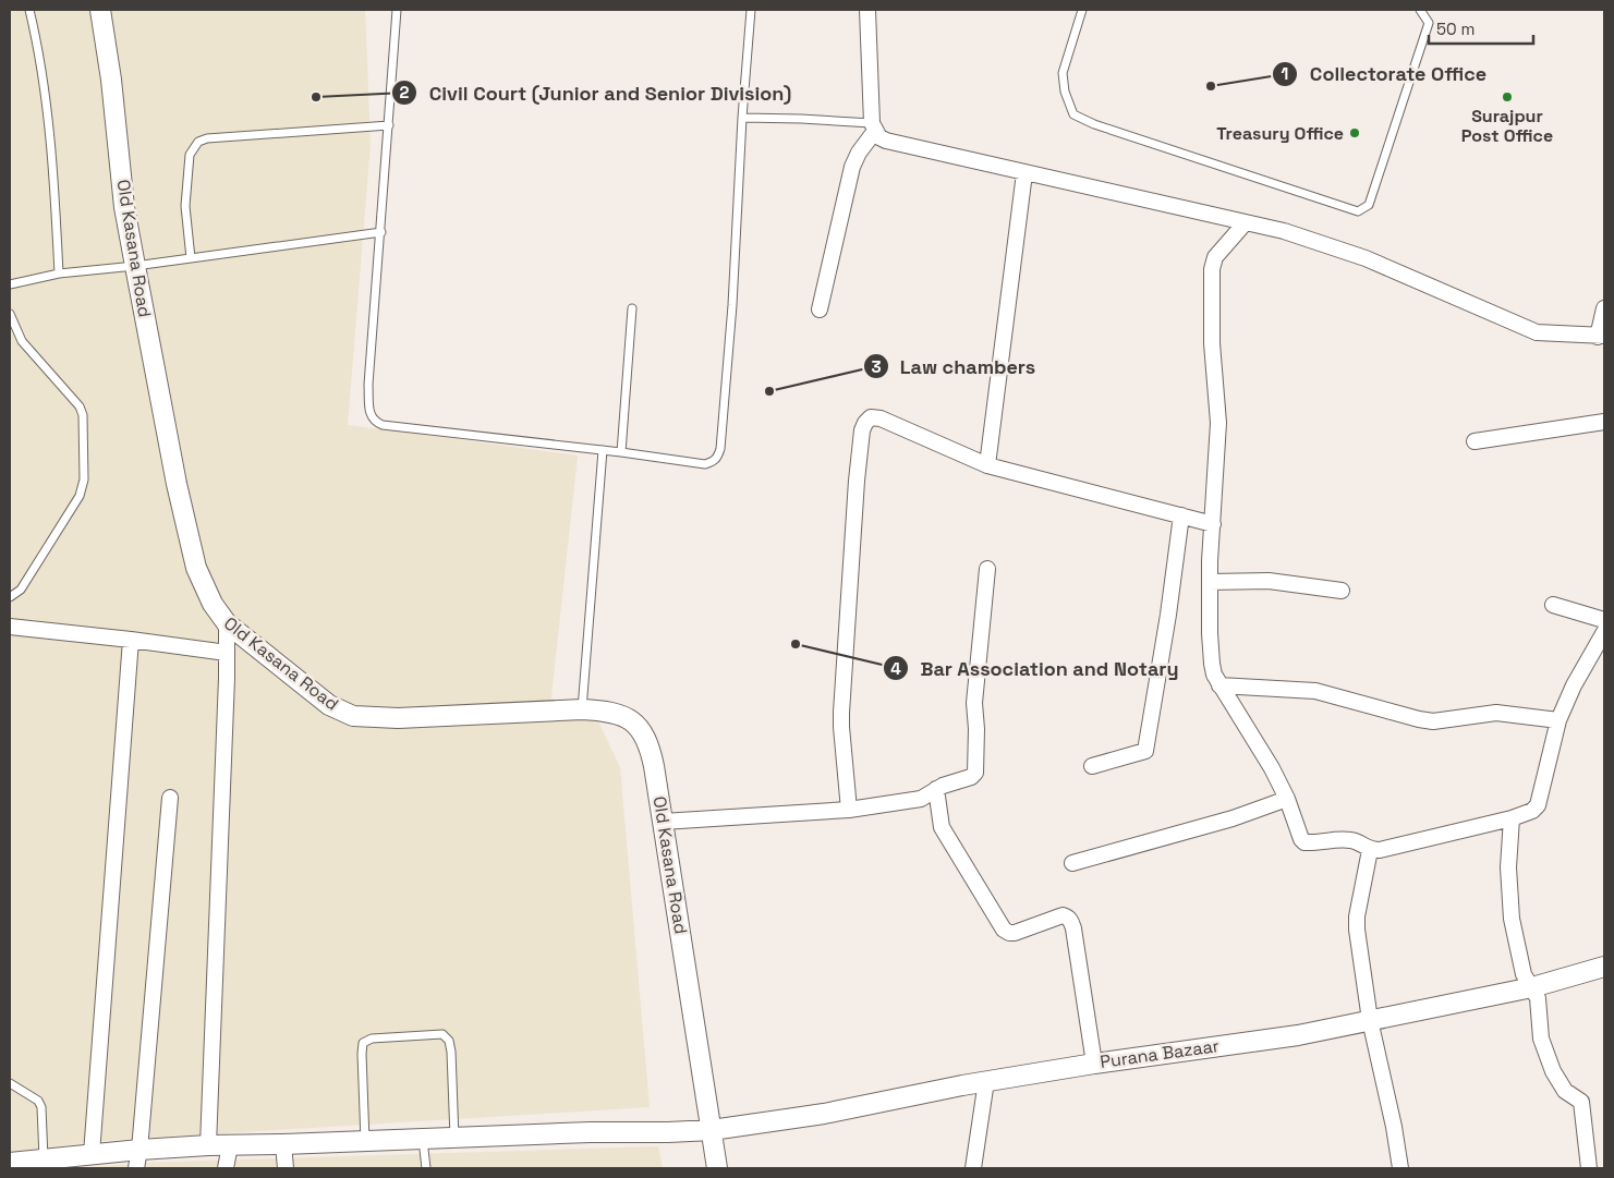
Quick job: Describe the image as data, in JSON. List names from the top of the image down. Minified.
{"streets":{"street":["Old Kasana Road","Purana Bazaar"]},"crossings":[["Old Kasana Road","Purana Bazaar"]],"places":["Collectorate Office","Civil Court (Junior and Senior Division)","Surajpur Post Office","Treasury Office","Law chambers","Bar Association and Notary"],"scale_bar":"50 m"}
